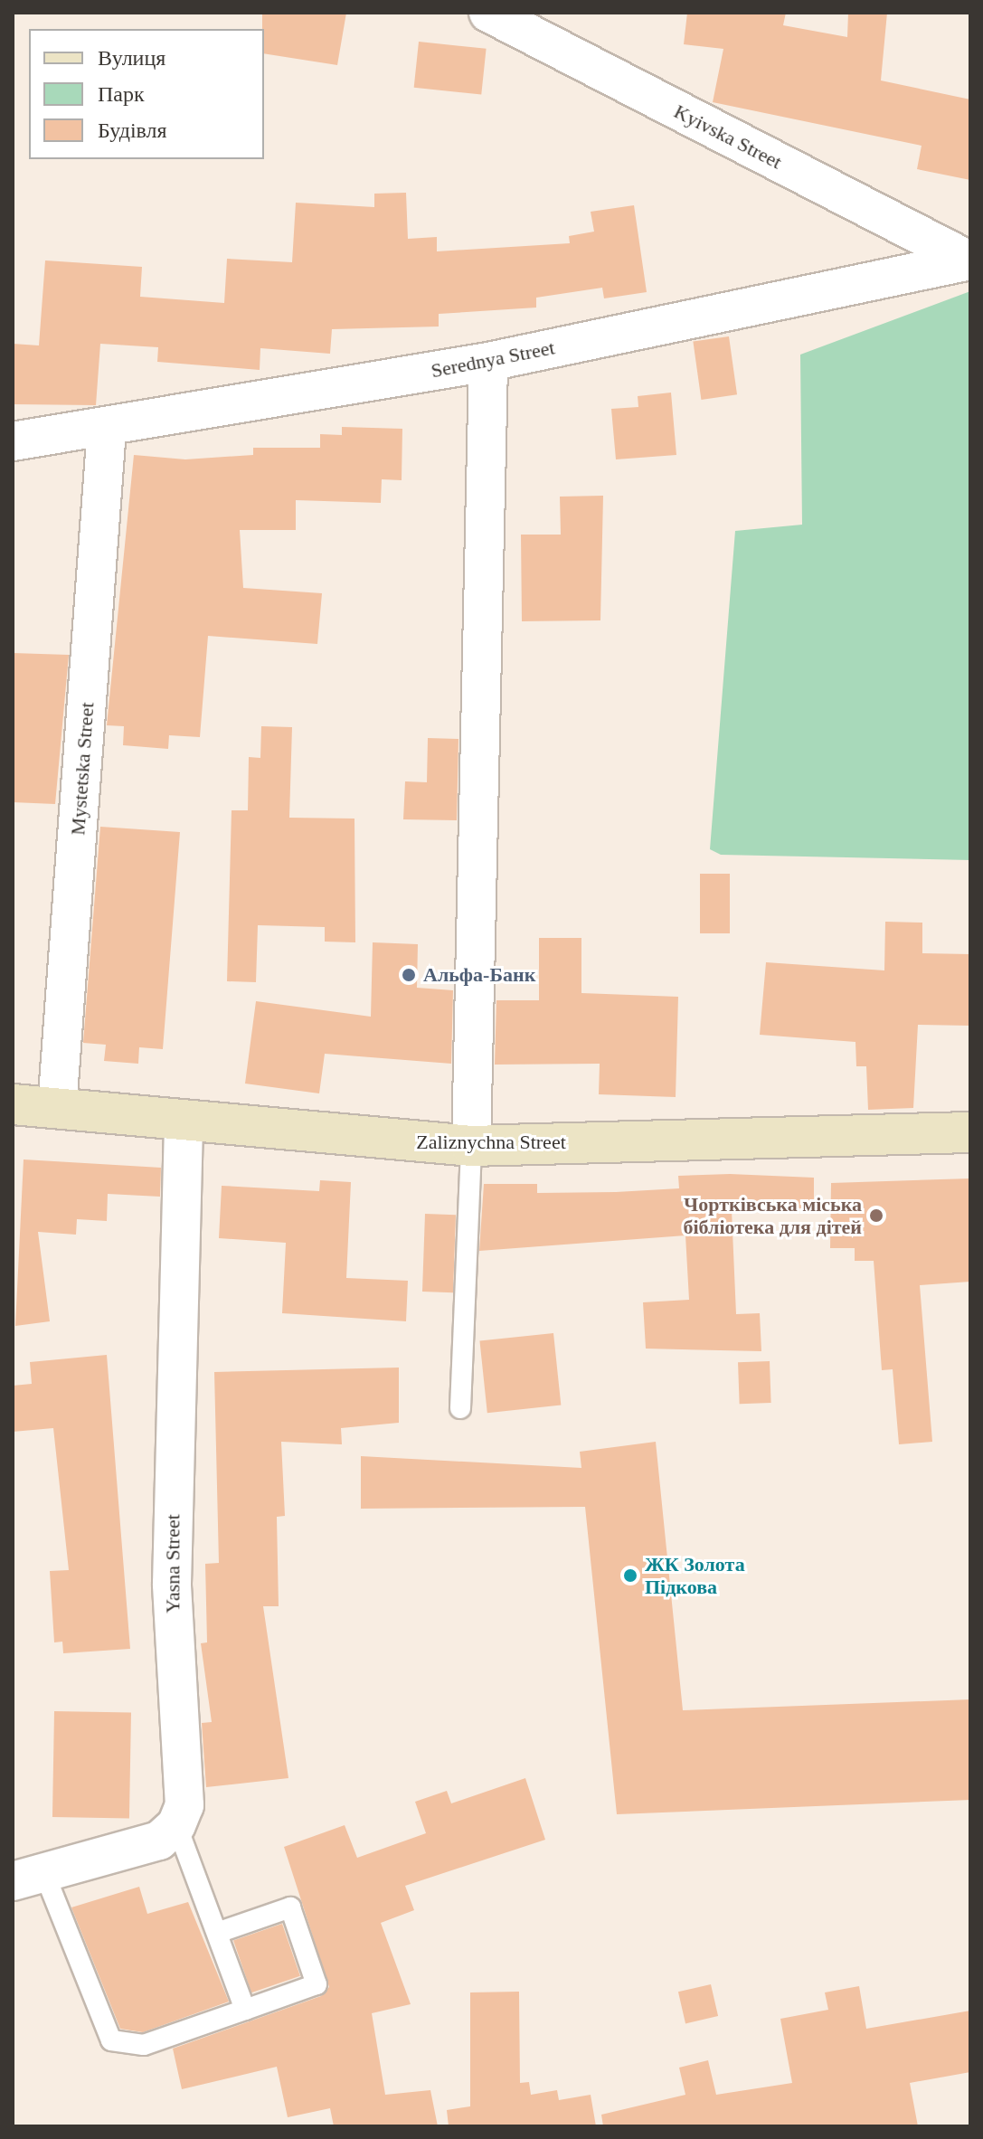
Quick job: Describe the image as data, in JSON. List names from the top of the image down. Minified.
{"streets":{"street":["Kyivska Street","Serednya Street","Mystetska Street","Zaliznychna Street","Yasna Street"]},"crossings":[["Kyivska Street","Serednya Street"],["Serednya Street","Mystetska Street"],["Mystetska Street","Zaliznychna Street"],["Zaliznychna Street","Yasna Street"]],"places":["Альфа-Банк","Чортківська міська бібліотека для дітей","ЖК Золота Підкова"],"legend":["Вулиця","Парк","Будівля"]}
